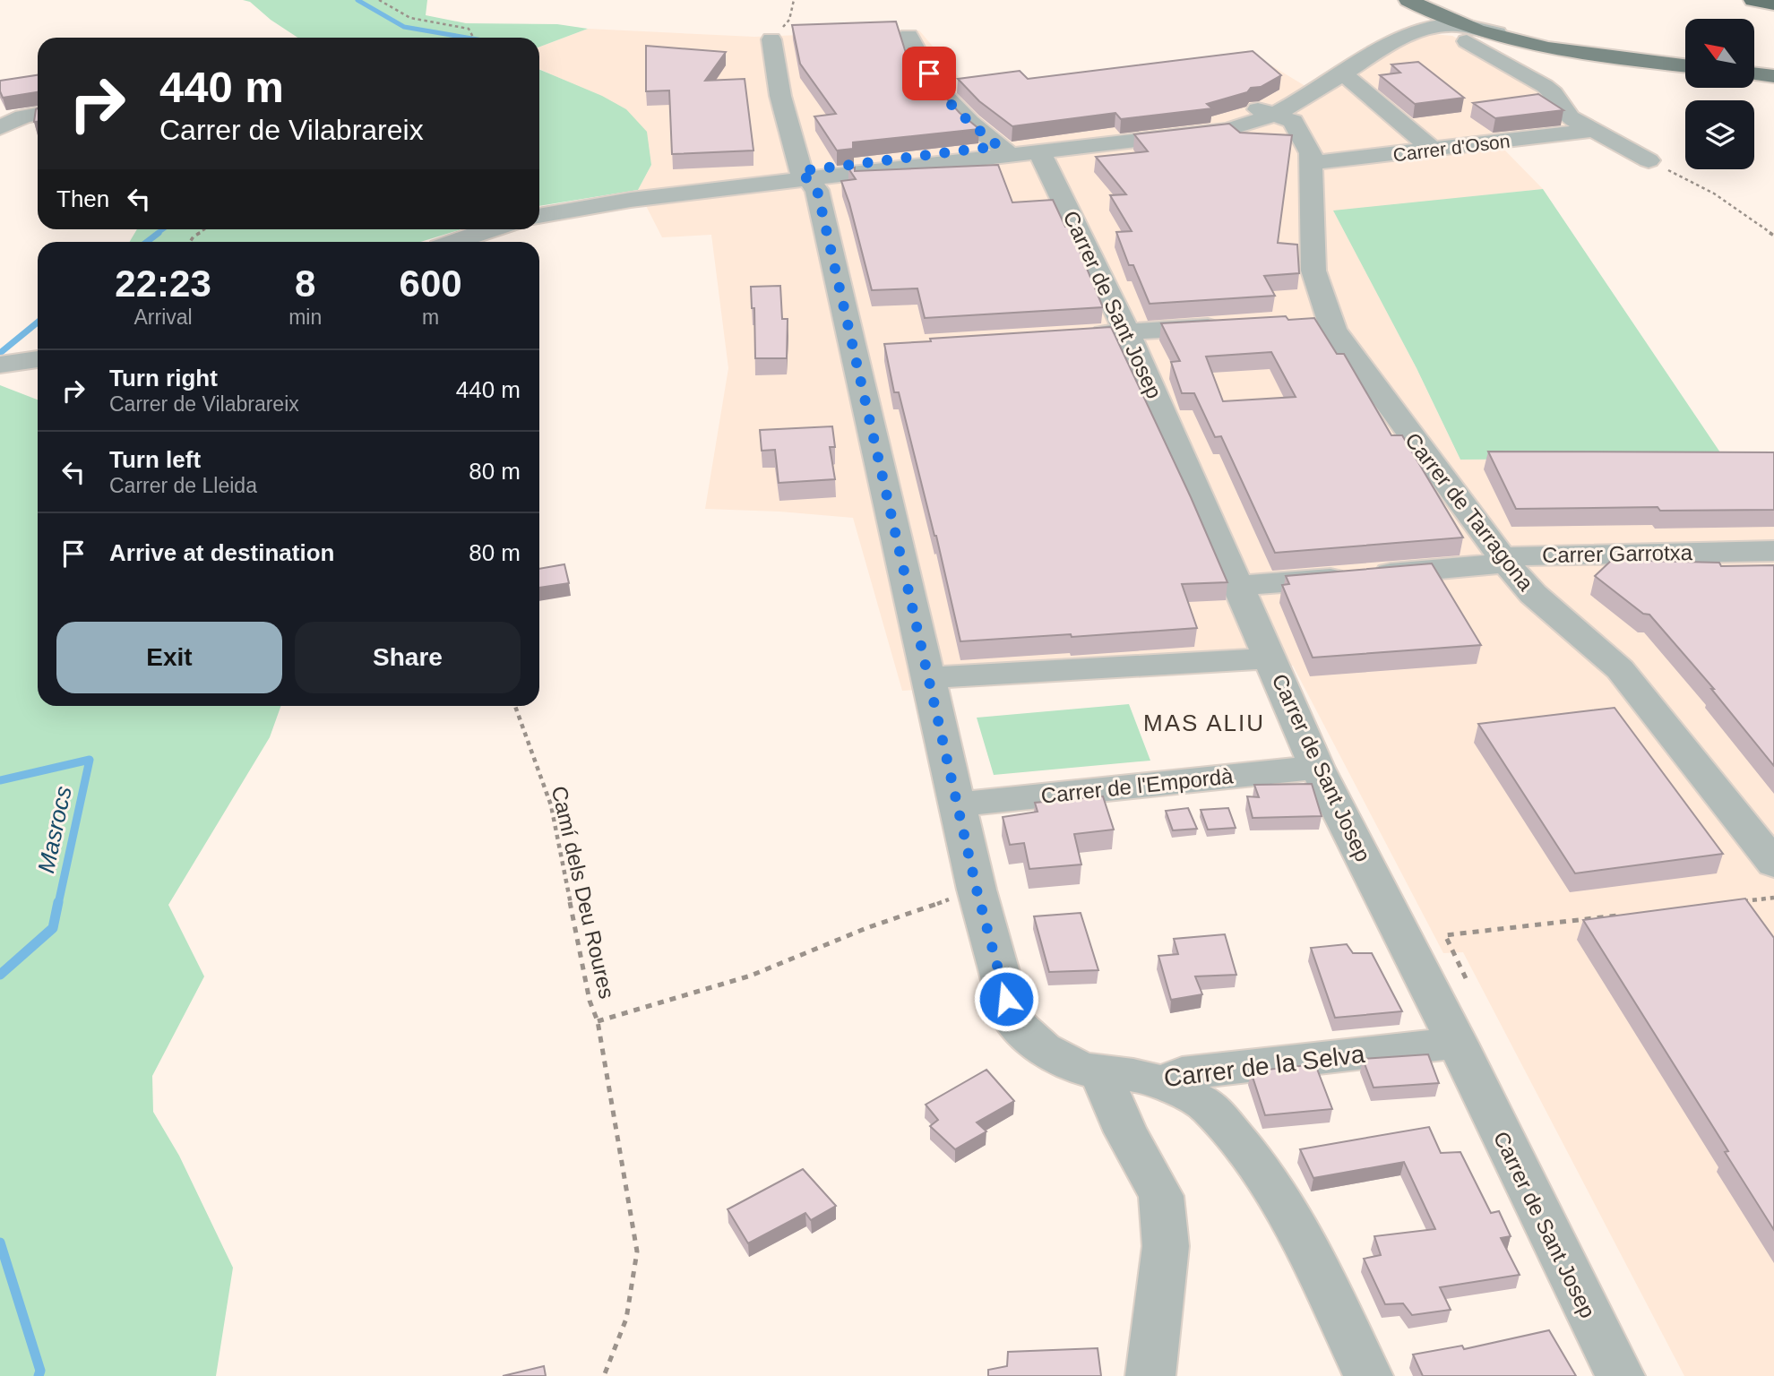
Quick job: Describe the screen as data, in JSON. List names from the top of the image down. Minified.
{"streets":{"street":["Carrer d'Oson","Carrer de Sant Josep","Carrer de Tarragona","Carrer Garrotxa","Carrer de l'Empordà","Carrer de la Selva"],"path":["Camí dels Deu Roures"]},"crossings":[["Carrer d'Oson","Carrer de Tarragona"],["Carrer de Sant Josep","Carrer Garrotxa"],["Carrer de Sant Josep","Carrer de l'Empordà"],["Carrer de Sant Josep","Carrer de la Selva"],["Carrer de Tarragona","Carrer Garrotxa"]],"districts":["MAS ALIU"],"water":["Masrocs"],"north":"top left","page":{"turn":["440 m","Carrer de Vilabrareix"],"then":"Then","eta":["22:23","Arrival","8","min","600","m"],"list":[{"name":"Turn right","note":"Carrer de Vilabrareix","value":"440 m"},{"name":"Turn left","note":"Carrer de Lleida","value":"80 m"},{"name":"Arrive at destination","value":"80 m"}],"buttons":["Exit","Share"]}}
